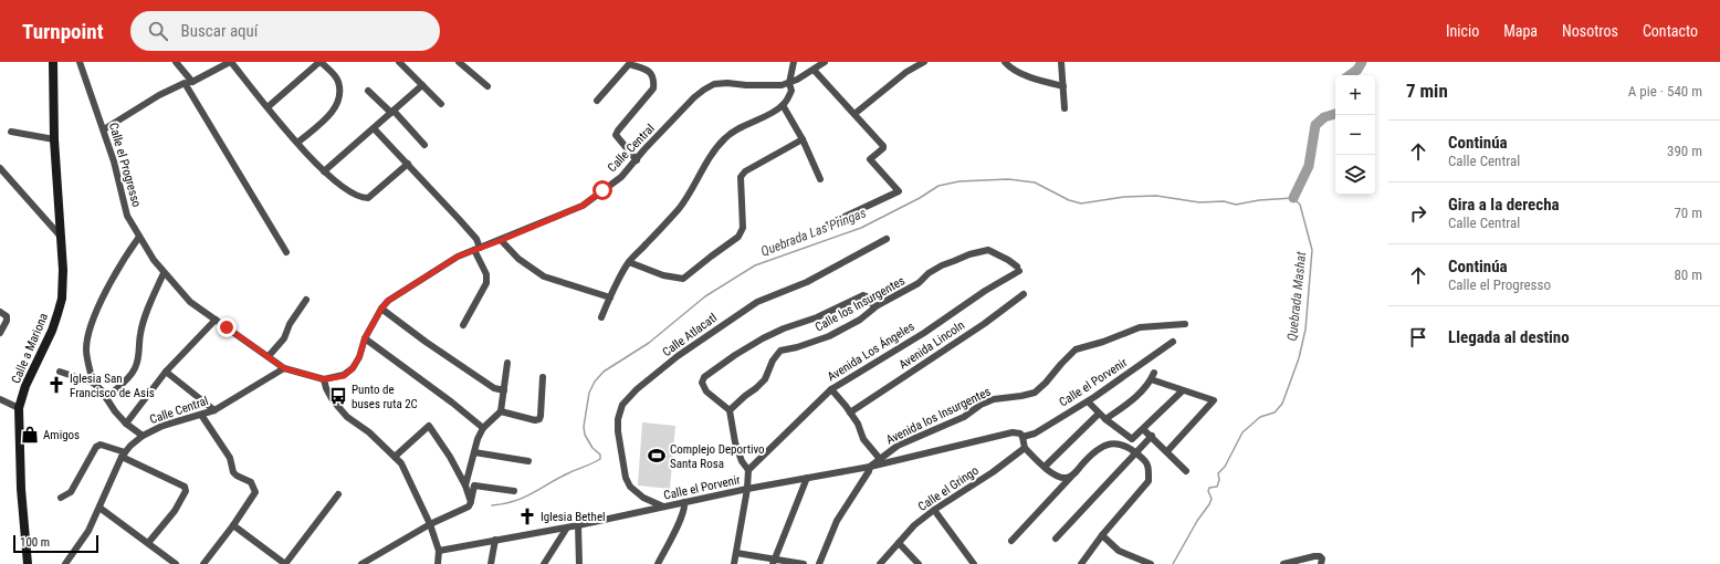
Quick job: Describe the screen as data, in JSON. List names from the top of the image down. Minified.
{"streets":{"main road":["Calle a Mariona"],"street":["Calle Central","Calle el Progresso","Calle los Insurgentes","Calle Atlacatl","Avenida Lincoln","Avenida Los Ángeles","Calle el Porvenir","Avenida los Insurgentes","Calle el Gringo"]},"crossings":[["Calle Central","Calle el Progresso"],["Calle los Insurgentes","Avenida Los Ángeles"],["Calle Atlacatl","Calle el Porvenir"],["Calle el Porvenir","Avenida los Insurgentes"]],"water":["Quebrada Las Pringas","Quebrada Mashat"],"places":{"church":["Iglesia San Francisco de Asis","Iglesia Bethel"],"bus stop":["Punto de buses ruta 2C"],"shop":["Amigos"],"sports":["Complejo Deportivo Santa Rosa"]},"scale_bar":"100 m","page":{"header":"Turnpoint","search":"Buscar aquí","nav":["Inicio","Mapa","Nosotros","Contacto"],"heading":["7 min","A pie · 540 m"],"map_buttons":["+","−"],"list":[["Continúa","Calle Central","390 m"],["Gira a la derecha","Calle Central","70 m"],["Continúa","Calle el Progresso","80 m"],"Llegada al destino"],"scale":"100 m"}}
